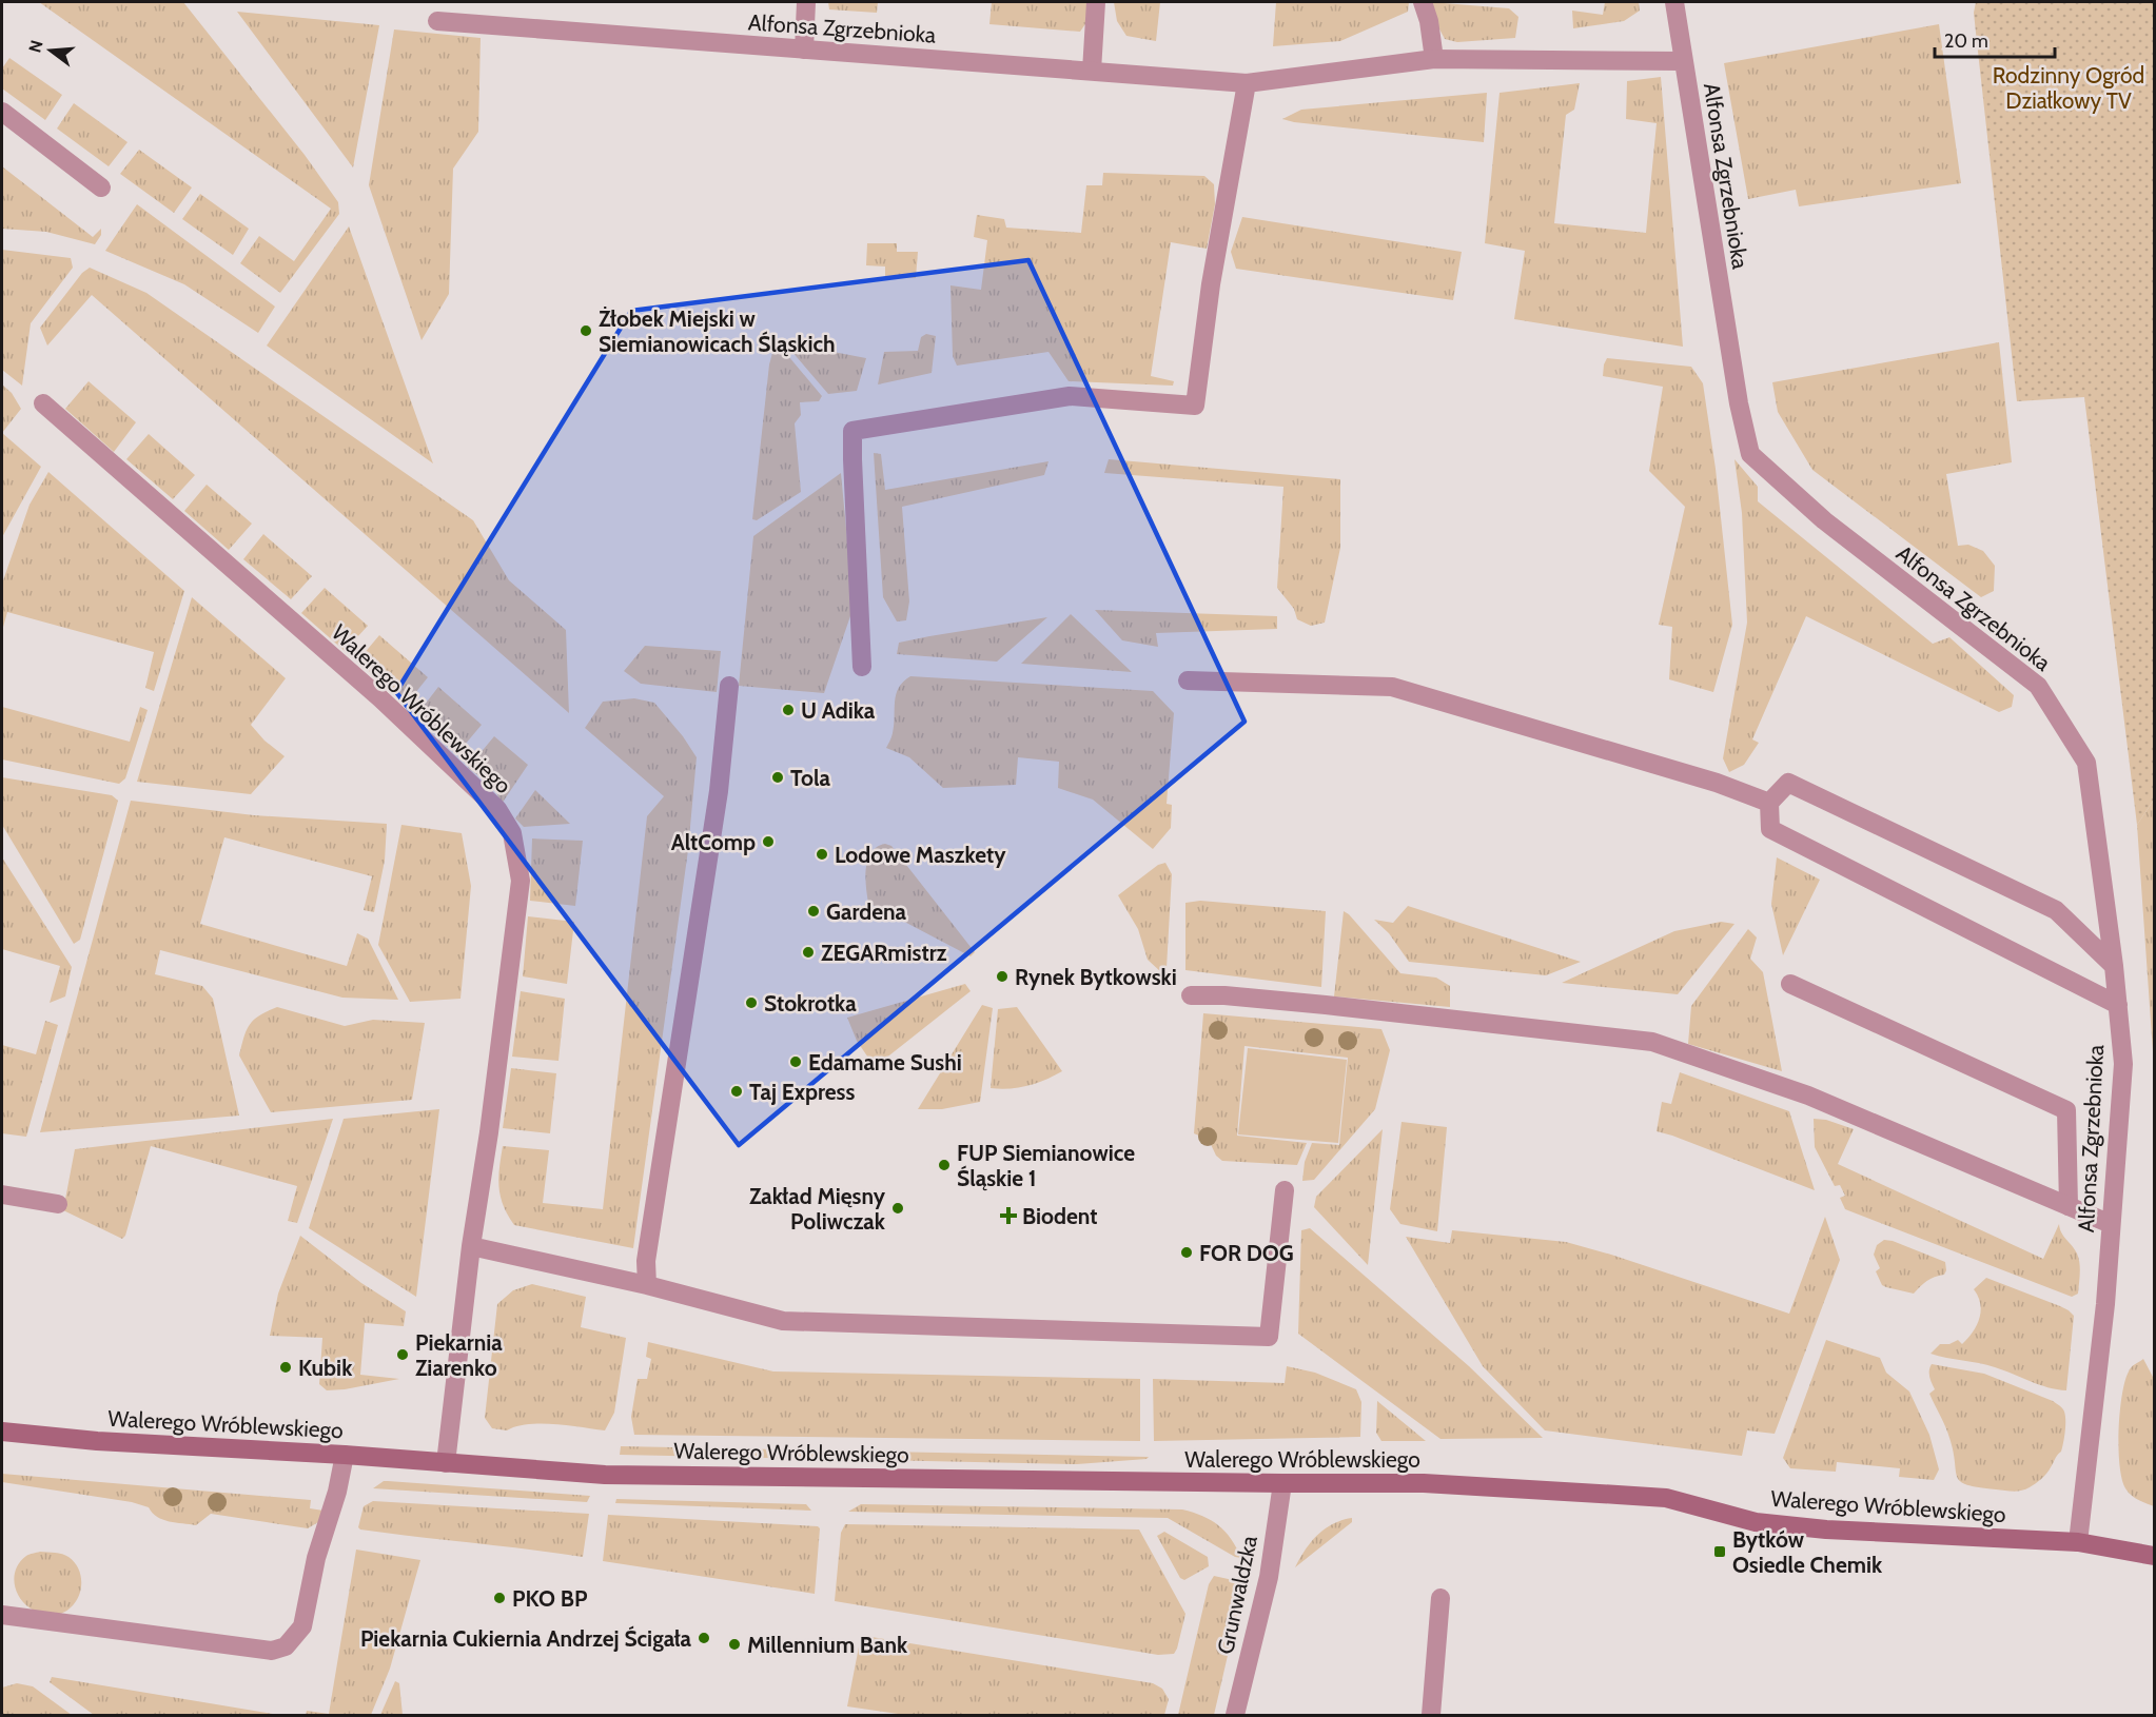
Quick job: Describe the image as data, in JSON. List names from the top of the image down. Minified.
{"streets":{"street":["Alfonsa Zgrzebnioka","Walerego Wróblewskiego","Grunwaldzka"]},"crossings":[["Alfonsa Zgrzebnioka","Walerego Wróblewskiego"],["Walerego Wróblewskiego","Grunwaldzka"]],"parks":["Rodzinny Ogród Działkowy TV"],"places":{"other":["Żłobek Miejski w Siemianowicach Śląskich","U Adika","Tola","AltComp","Lodowe Maszkety","Gardena","ZEGARmistrz","Rynek Bytkowski","Stokrotka","Edamame Sushi","Taj Express","FUP Siemianowice Śląskie 1","Zakład Mięsny Poliwczak","FOR DOG","Piekarnia Ziarenko","Kubik","PKO BP","Piekarnia Cukiernia Andrzej Ścigała","Millennium Bank"],"health":["Biodent"],"transit":["Bytków Osiedle Chemik"]},"scale_bar":"20 m","north":"left"}
